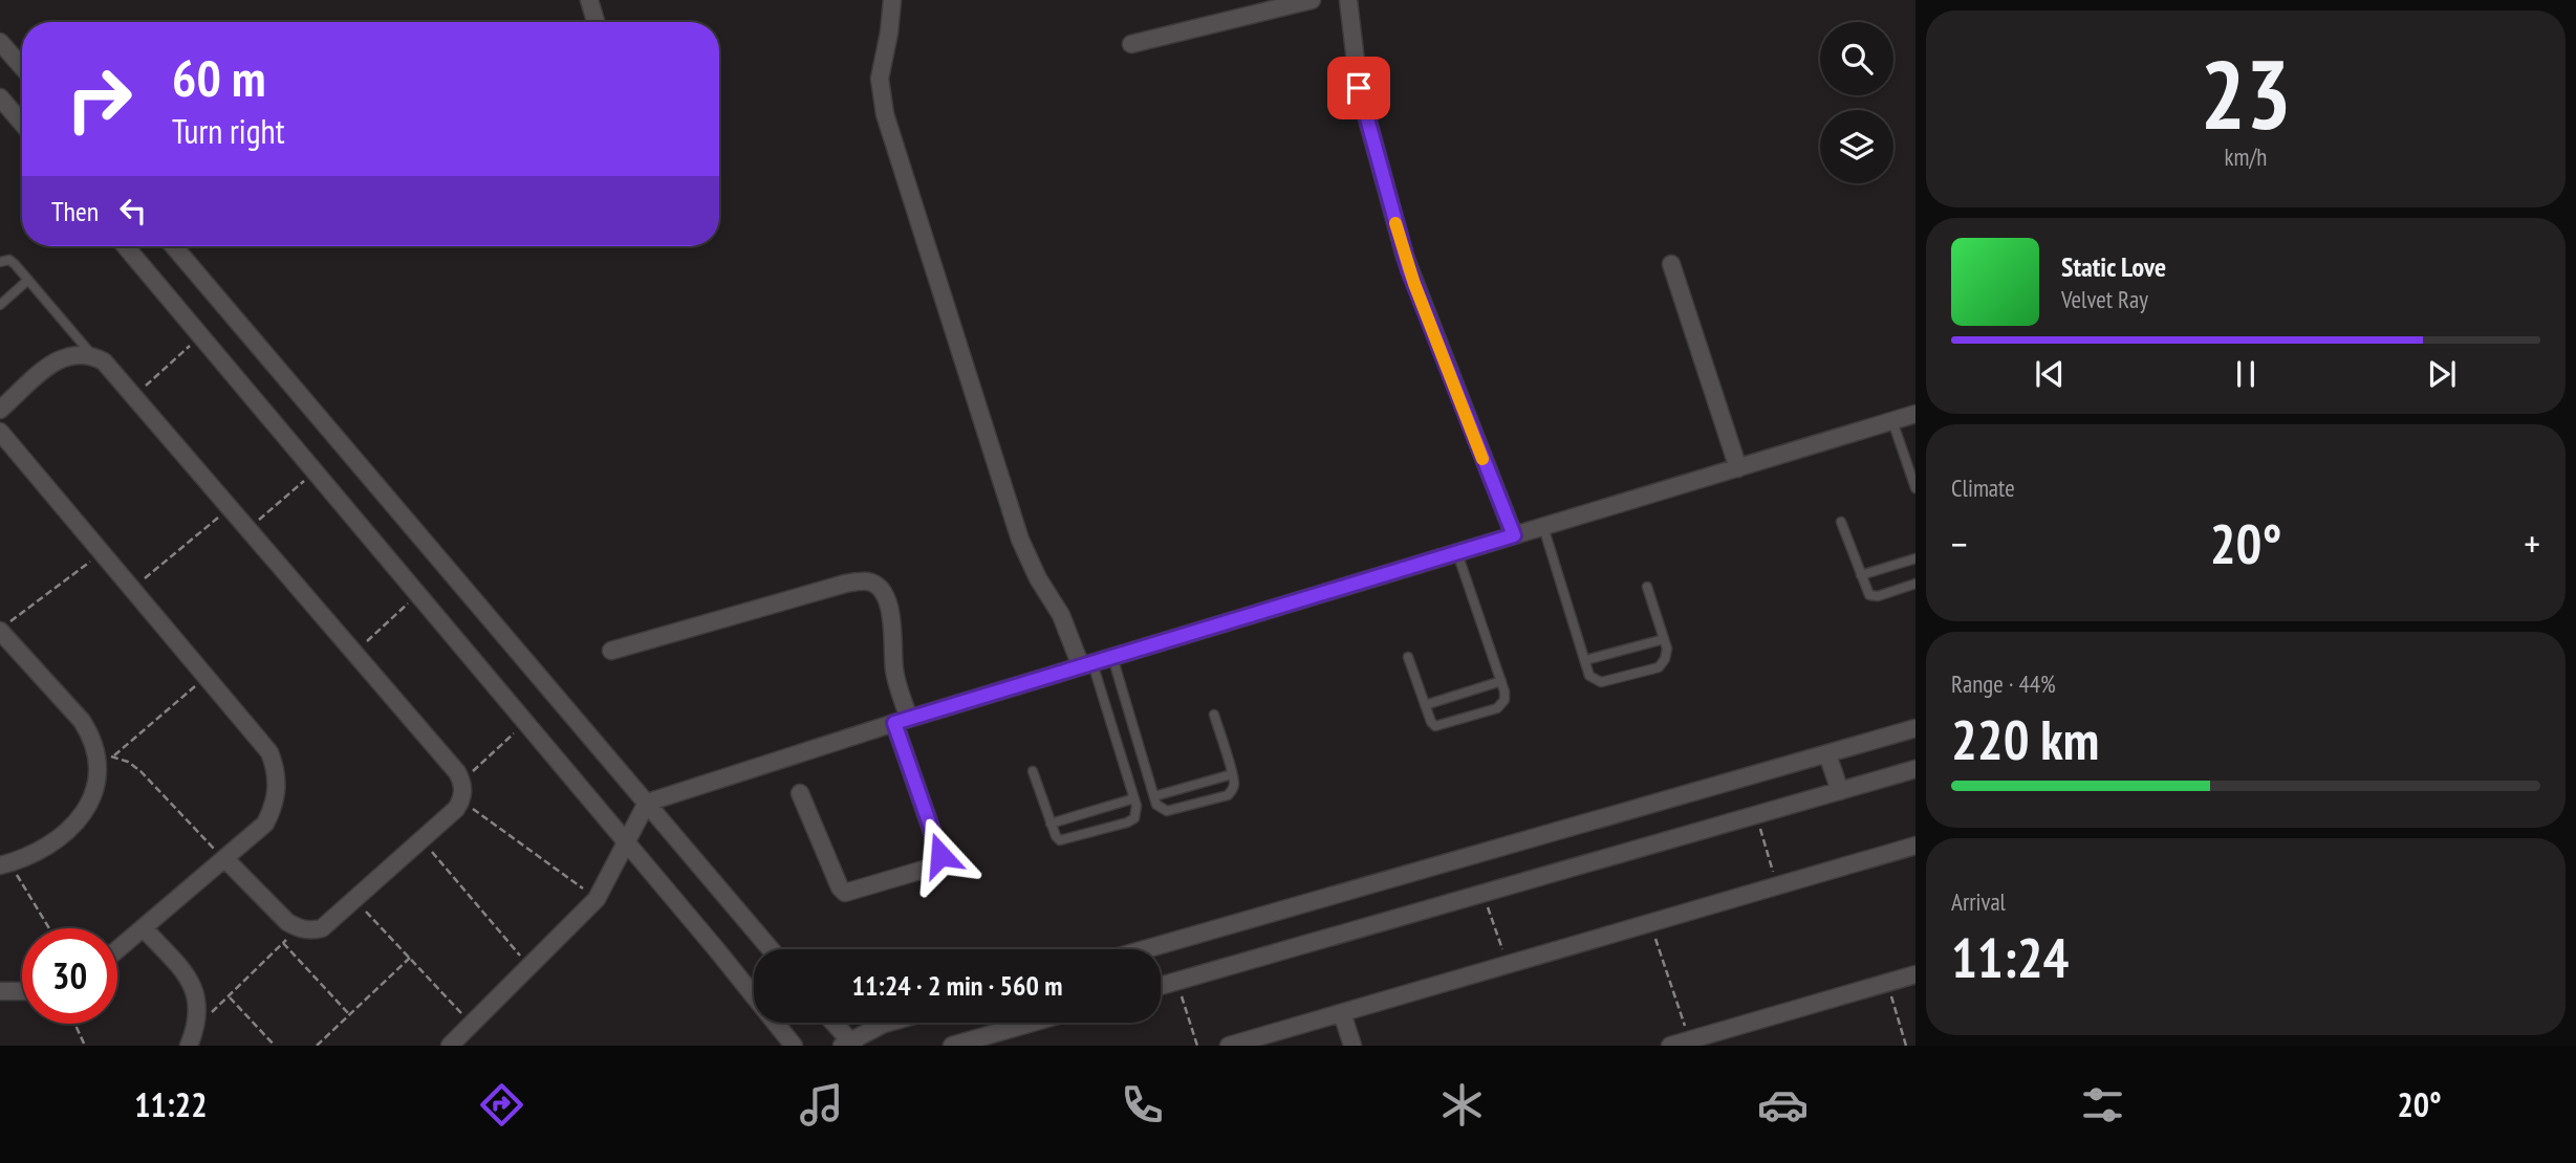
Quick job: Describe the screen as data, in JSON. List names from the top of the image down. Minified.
{"page":{"tile":[["23","km/h"],"Climate",["Range · 44%","220 km"],["Arrival","11:24"]],"turn":["60 m","Turn right"],"then":"Then","song":["Static Love","Velvet Ray"],"heat":["−","20°","+"],"limit":"30","trip":"11:24 · 2 min · 560 m","tabs":["11:22","20°"]}}
